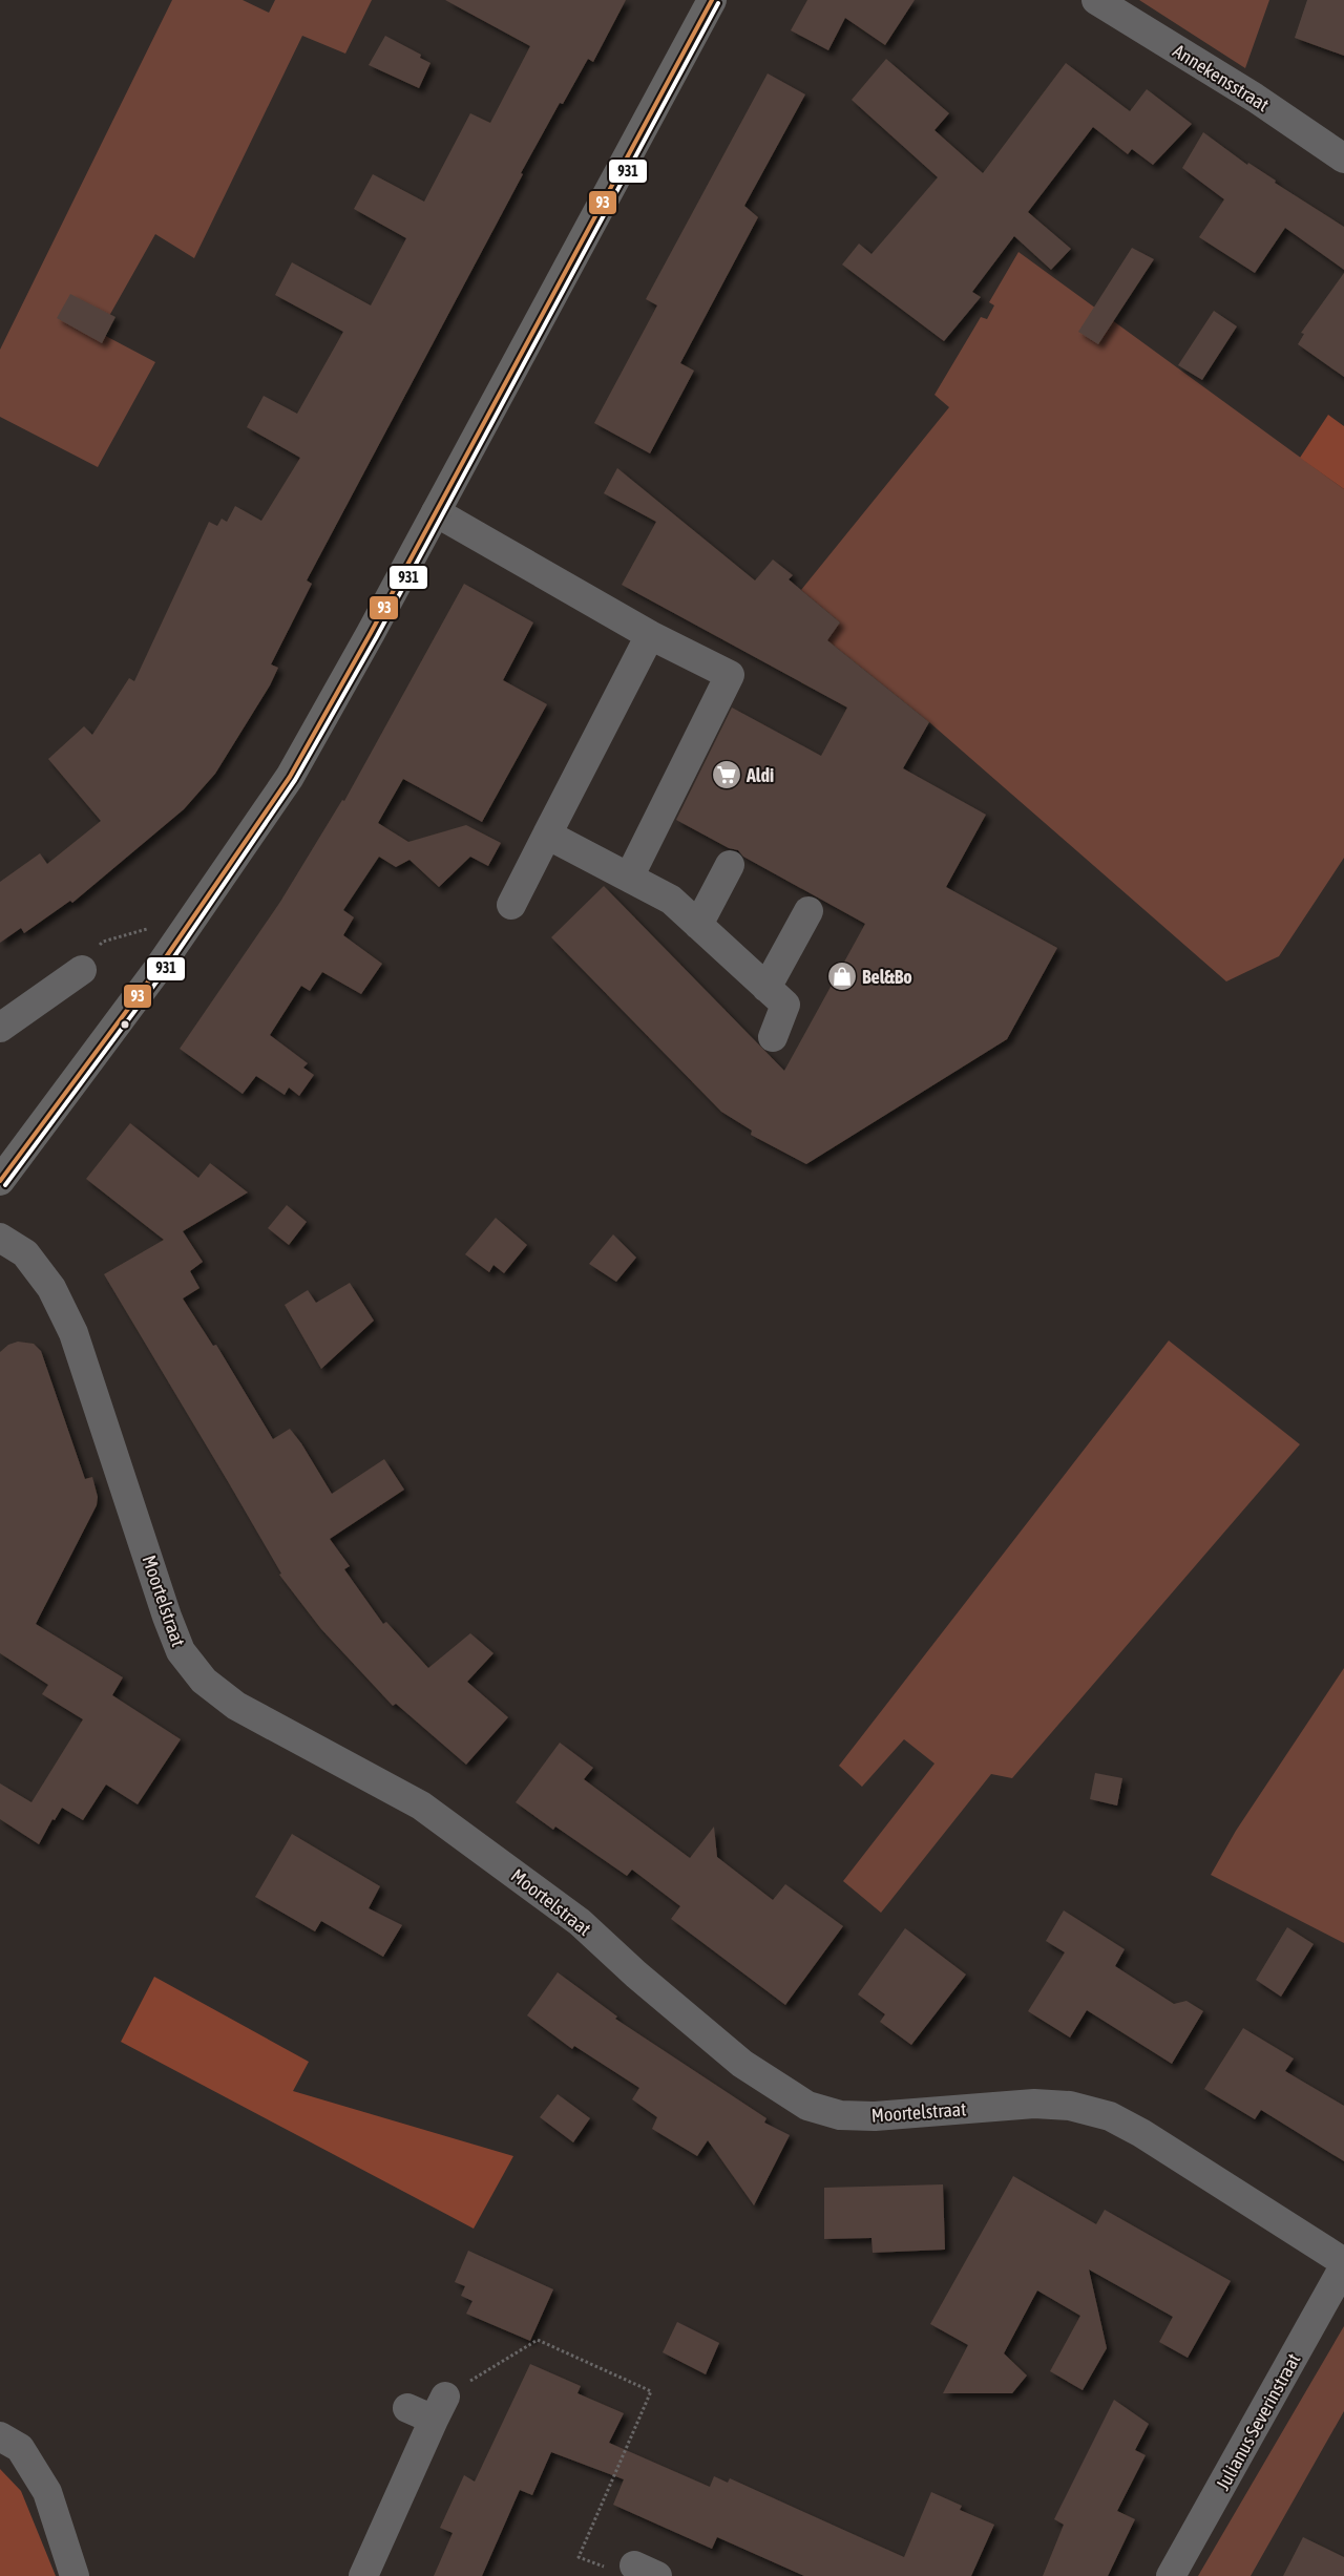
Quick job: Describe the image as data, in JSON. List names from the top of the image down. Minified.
{"streets":{"street":["Annekensstraat","Moortelstraat","Julianus Severinstraat"]},"crossings":[["Moortelstraat","Julianus Severinstraat"]],"places":{"supermarket":["Aldi"],"shop":["Bel&Bo"]},"lines":["transit line 93","transit line 931"]}
